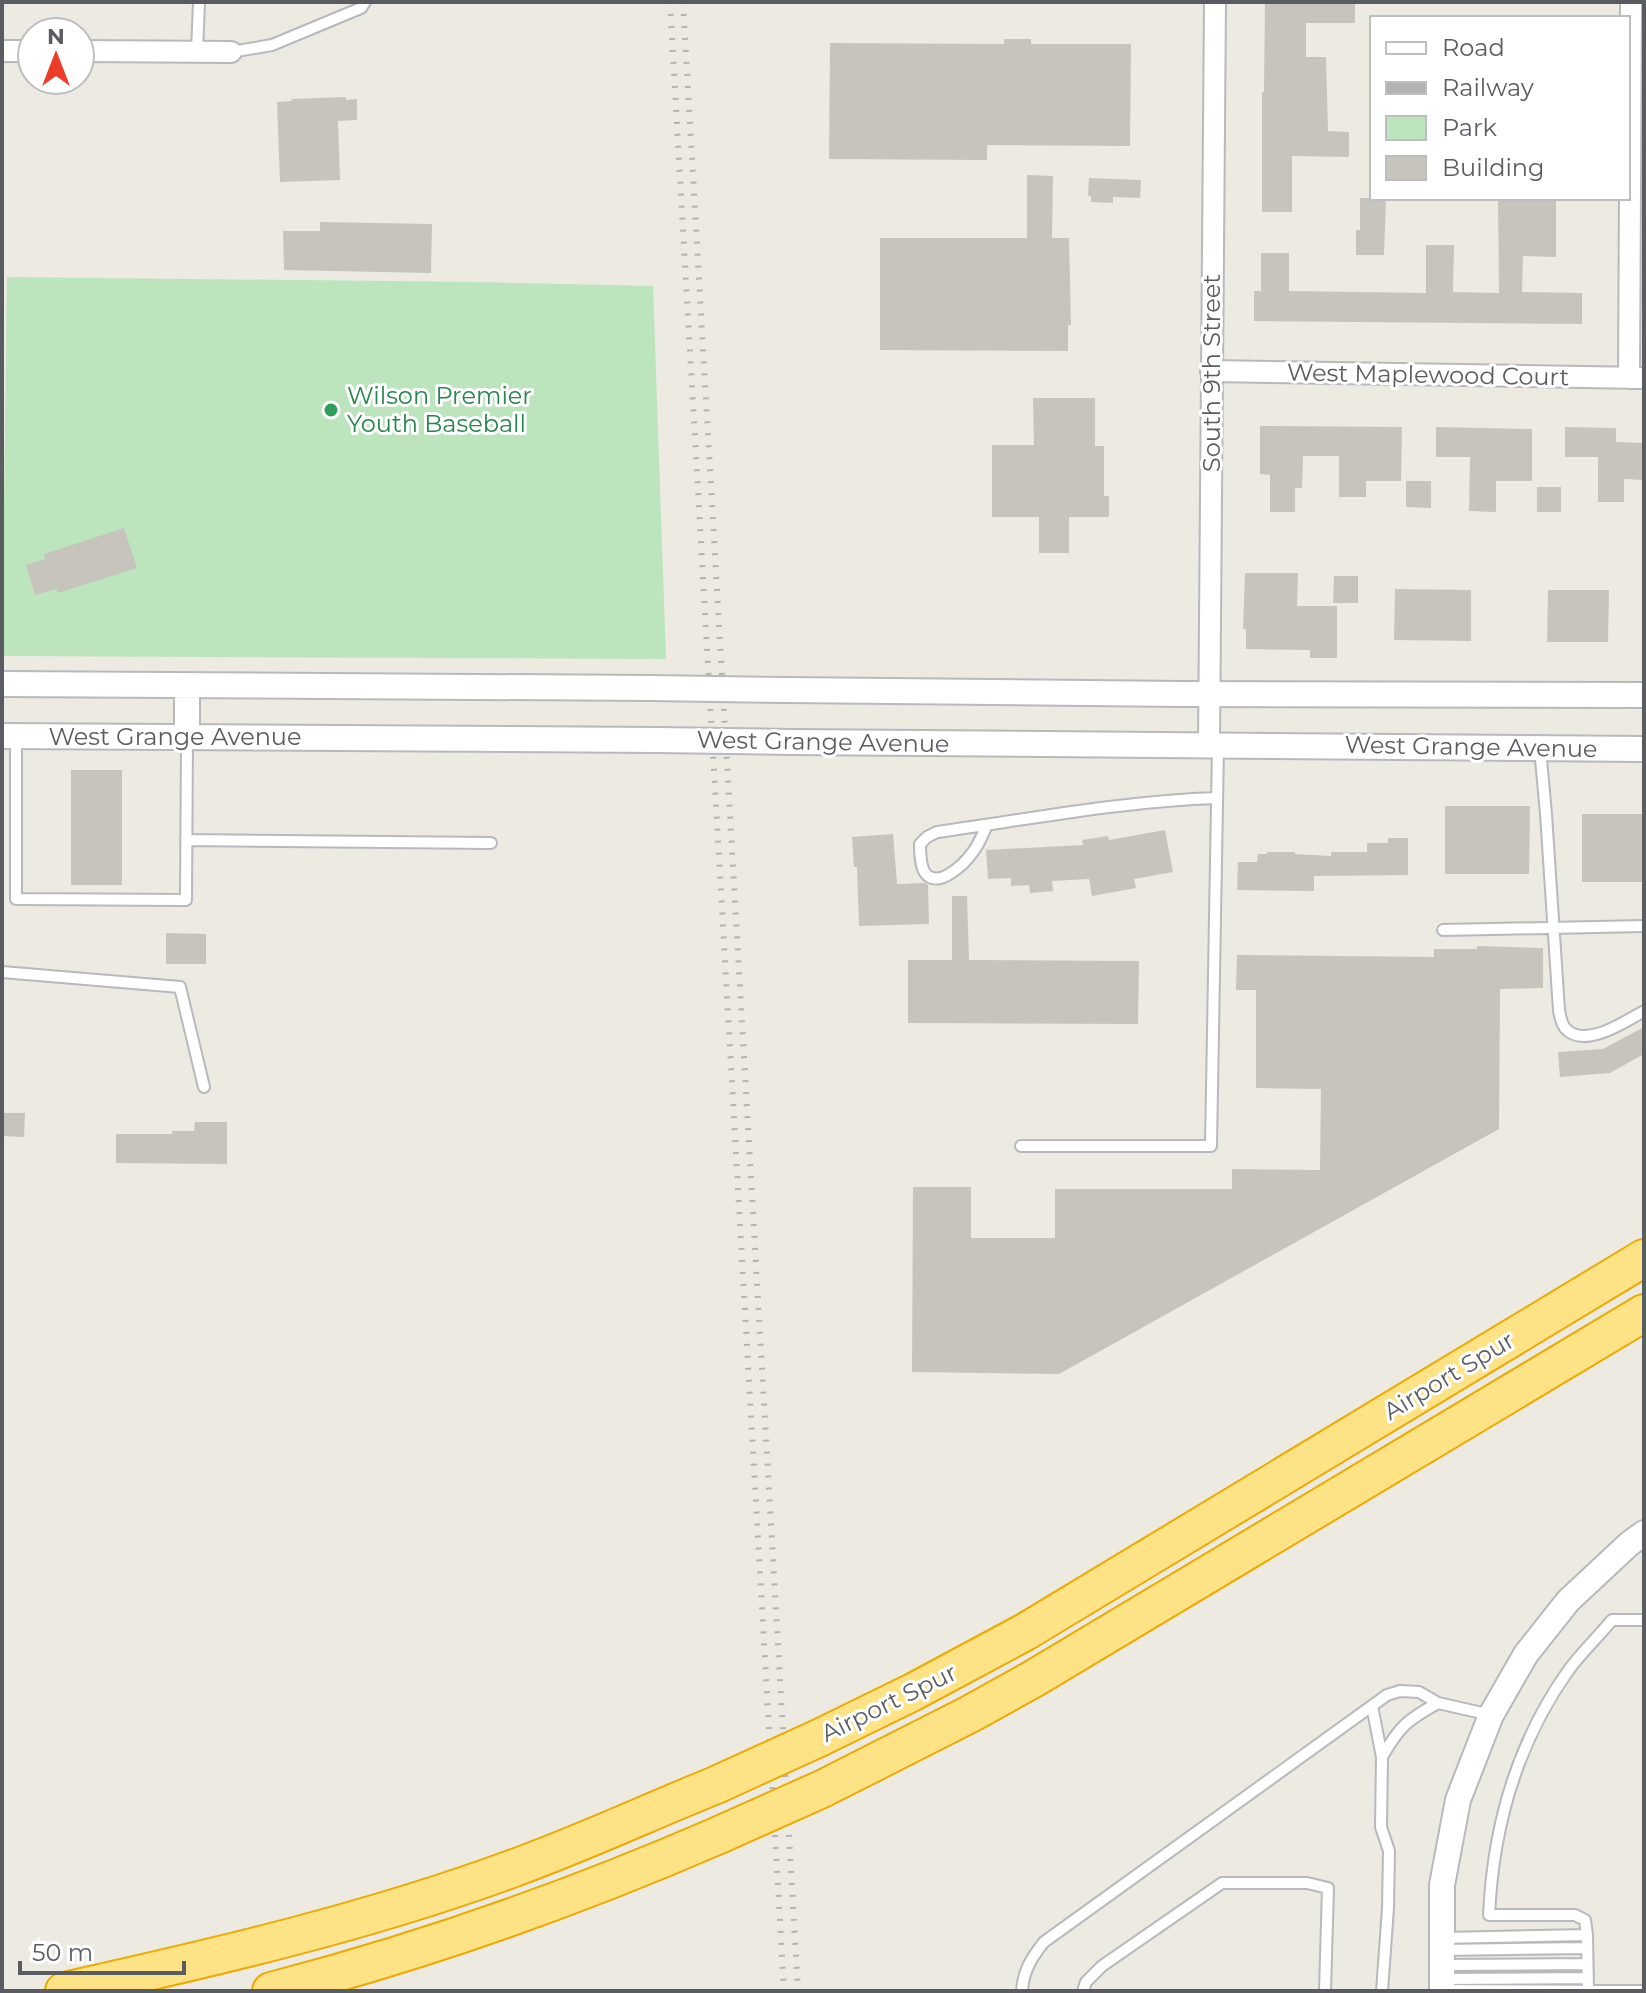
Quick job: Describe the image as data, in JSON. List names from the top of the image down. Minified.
{"streets":{"highway":["Airport Spur"],"street":["South 9th Street","West Maplewood Court","West Grange Avenue"]},"crossings":[["South 9th Street","West Maplewood Court"],["South 9th Street","West Grange Avenue"]],"places":["Wilson Premier Youth Baseball"],"legend":["Road","Railway","Park","Building"],"scale_bar":"50 m","north":"top"}
